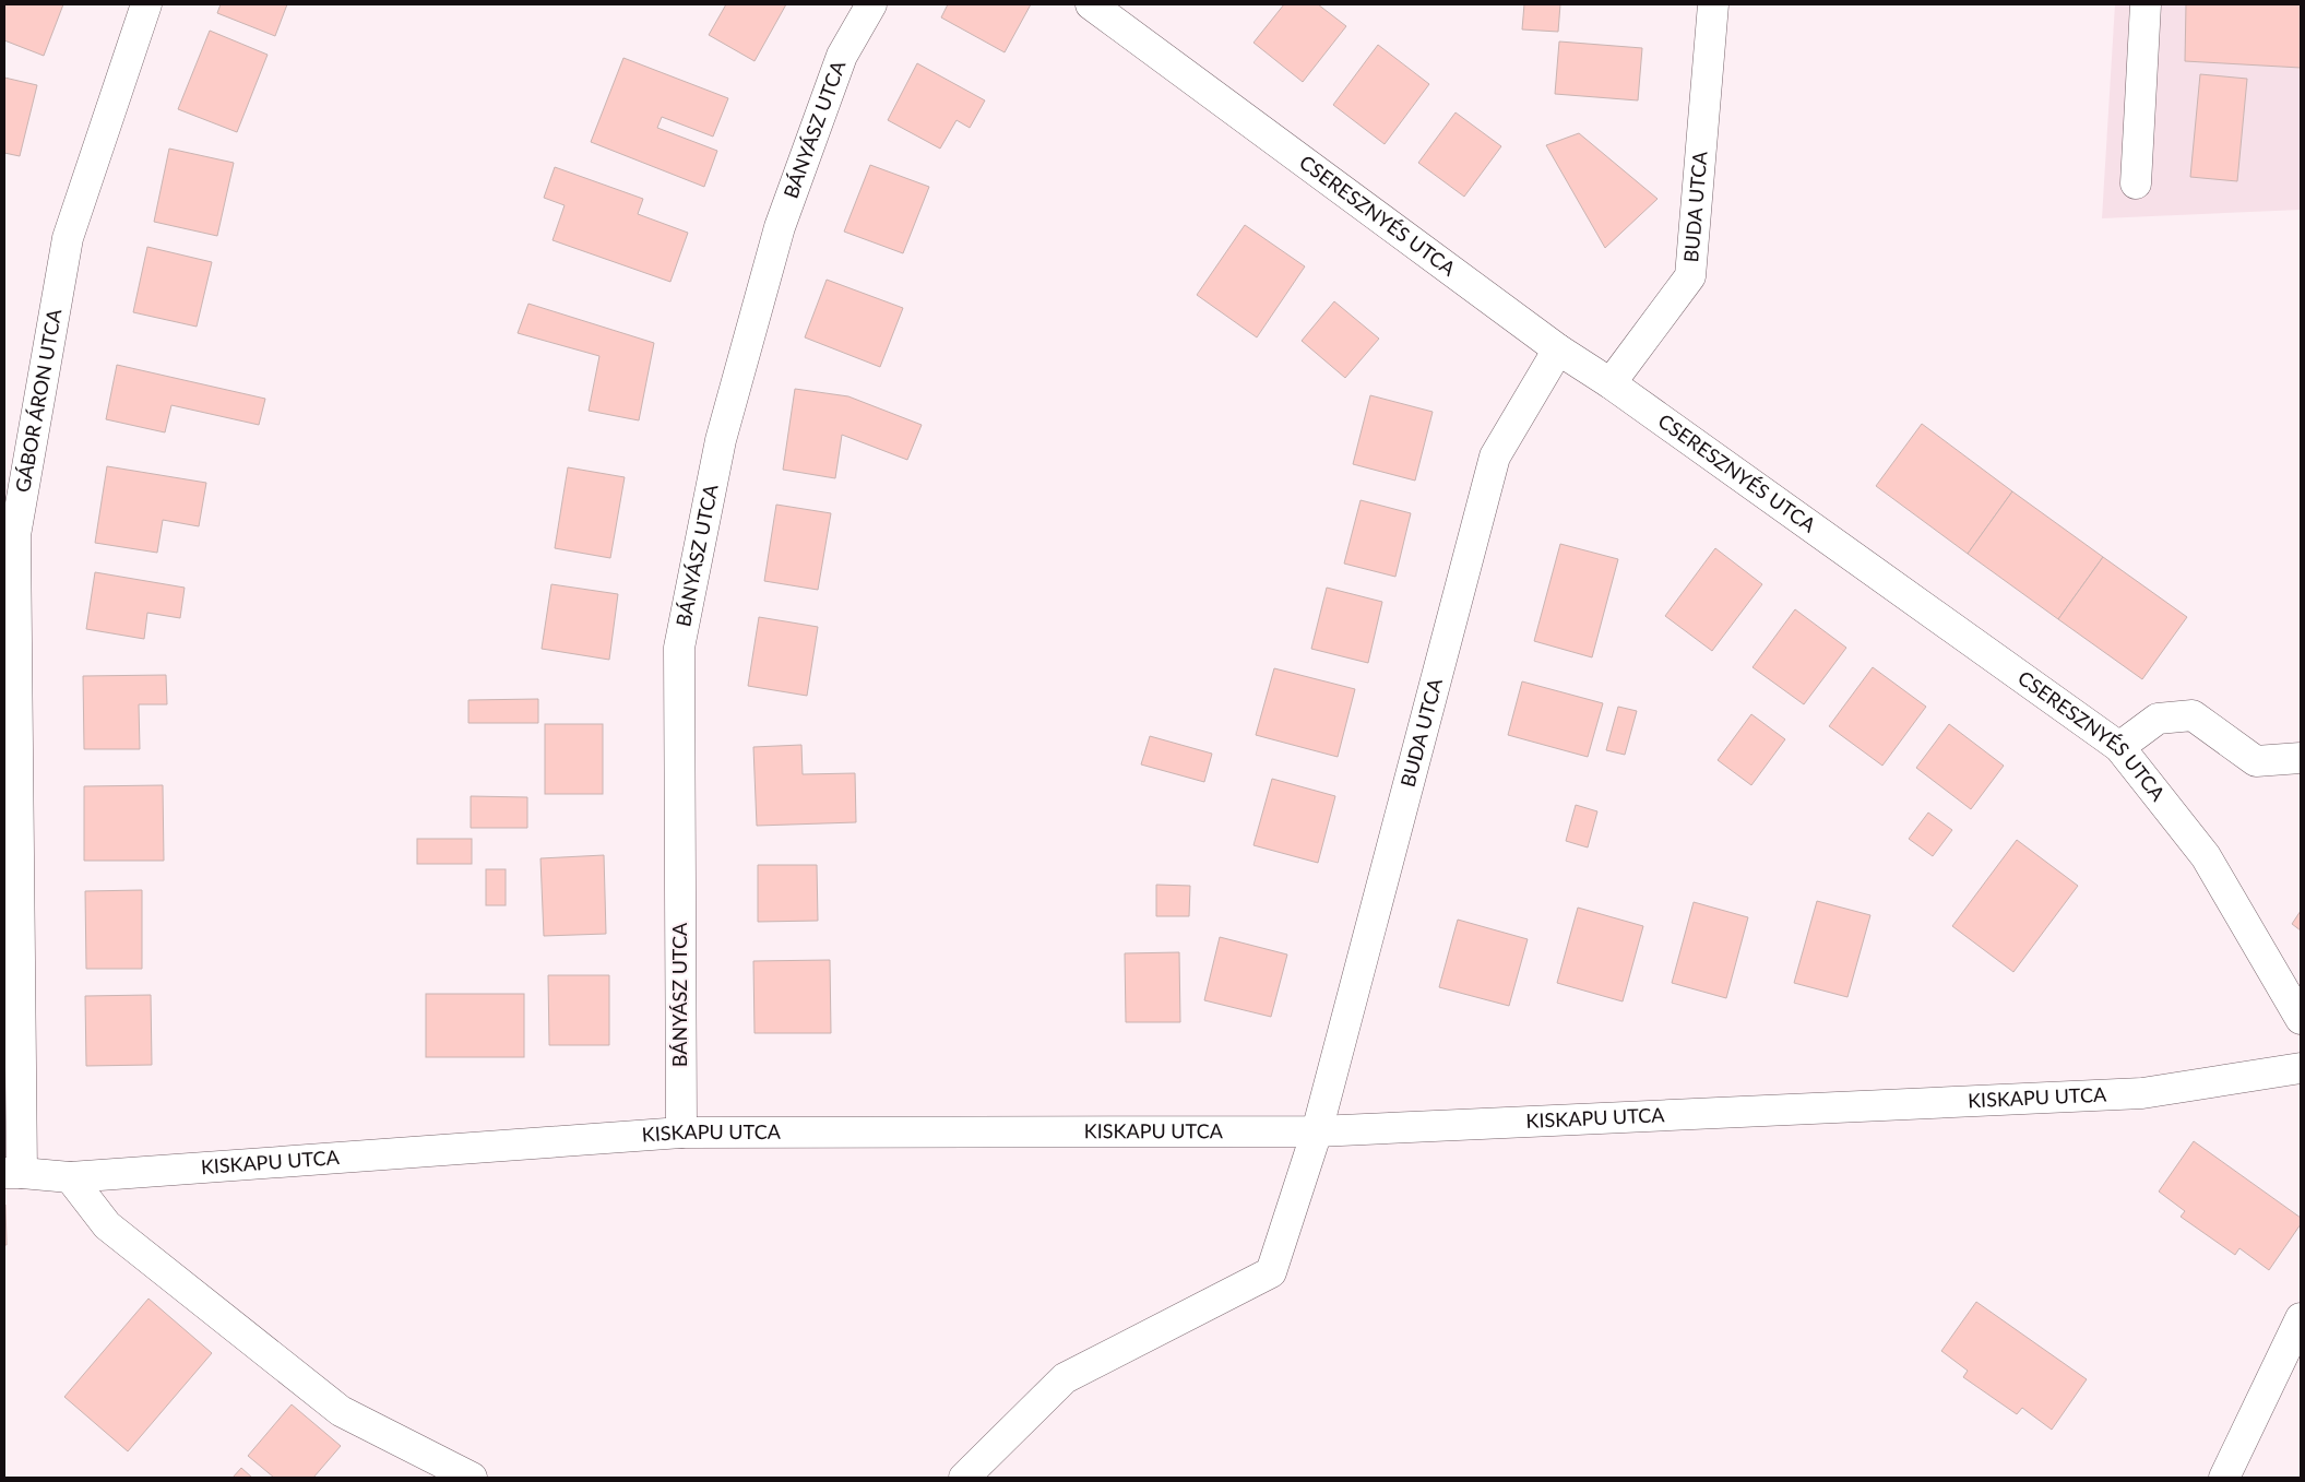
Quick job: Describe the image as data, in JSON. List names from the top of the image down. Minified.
{"streets":{"street":["BÁNYÁSZ UTCA","BUDA UTCA","CSERESZNYÉS UTCA","GÁBOR ÁRON UTCA","KISKAPU UTCA"]},"crossings":[["BÁNYÁSZ UTCA","KISKAPU UTCA"],["BUDA UTCA","CSERESZNYÉS UTCA"],["BUDA UTCA","KISKAPU UTCA"],["GÁBOR ÁRON UTCA","KISKAPU UTCA"]]}
